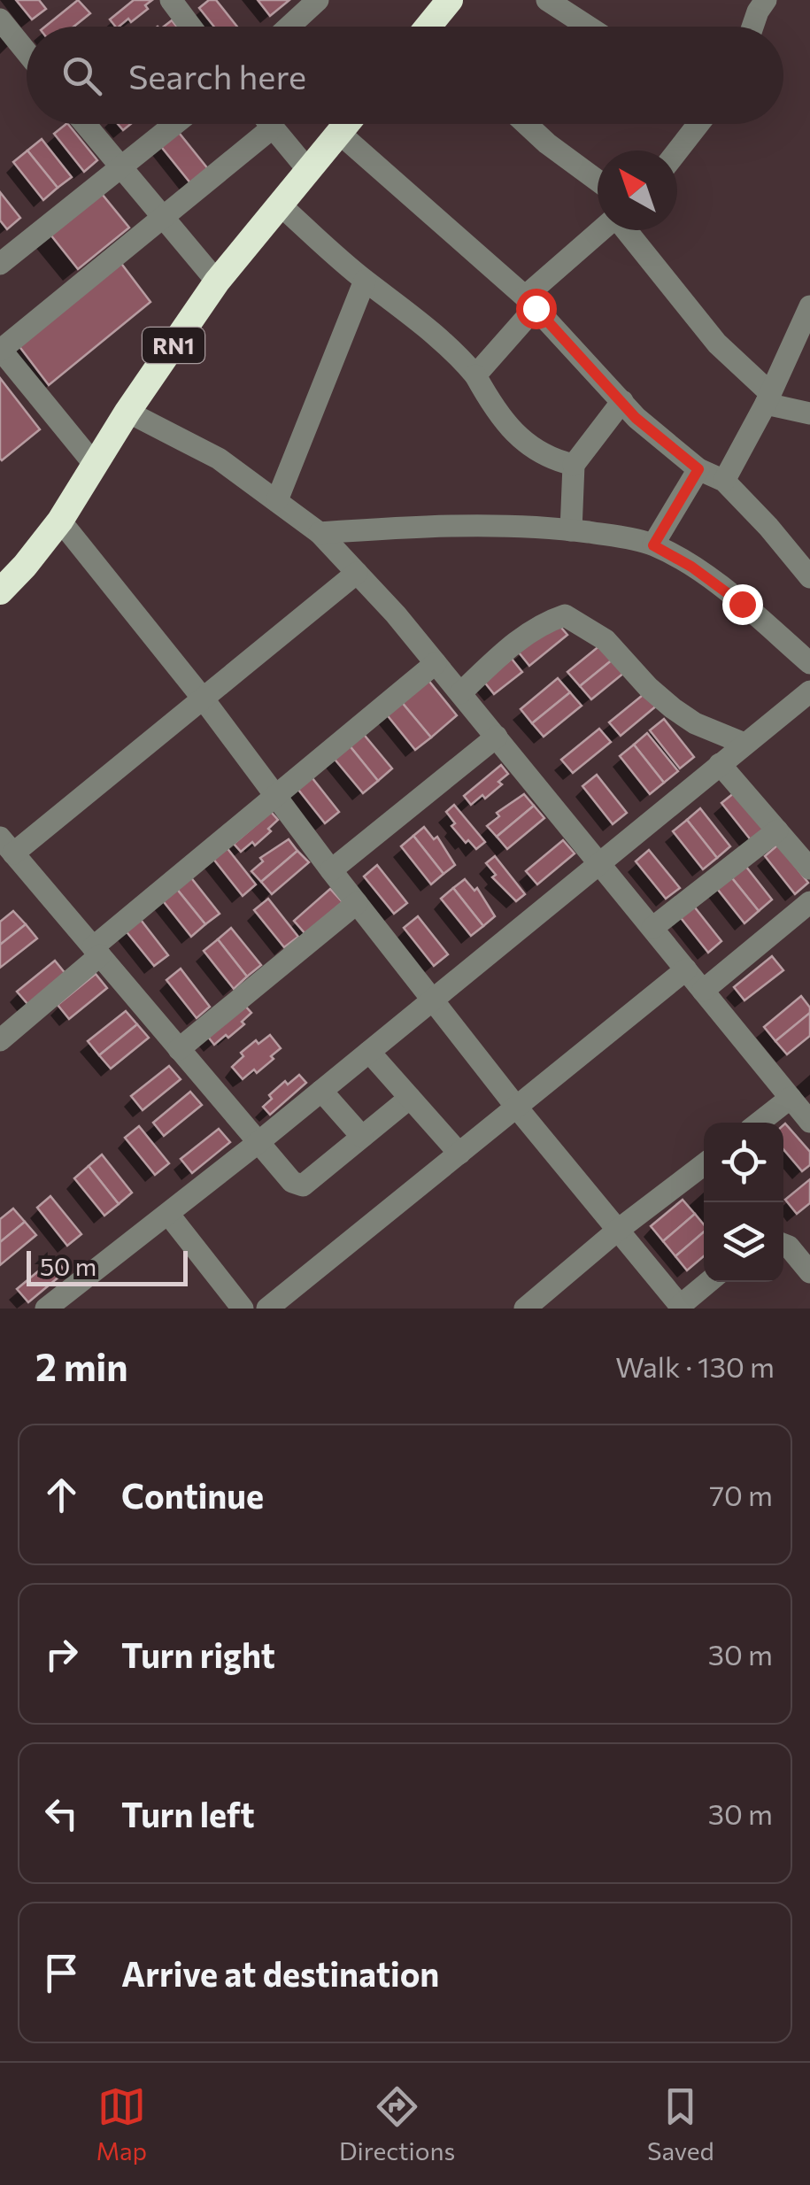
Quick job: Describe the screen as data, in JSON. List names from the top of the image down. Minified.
{"streets":{"highway":["RN1"]},"scale_bar":"50 m","north":"top left","page":{"search":"Search here","scale":"50 m","heading":["2 min","Walk · 130 m"],"list":[["Continue","70 m"],["Turn right","30 m"],["Turn left","30 m"],"Arrive at destination"],"nav":["Map","Directions","Saved"]}}
